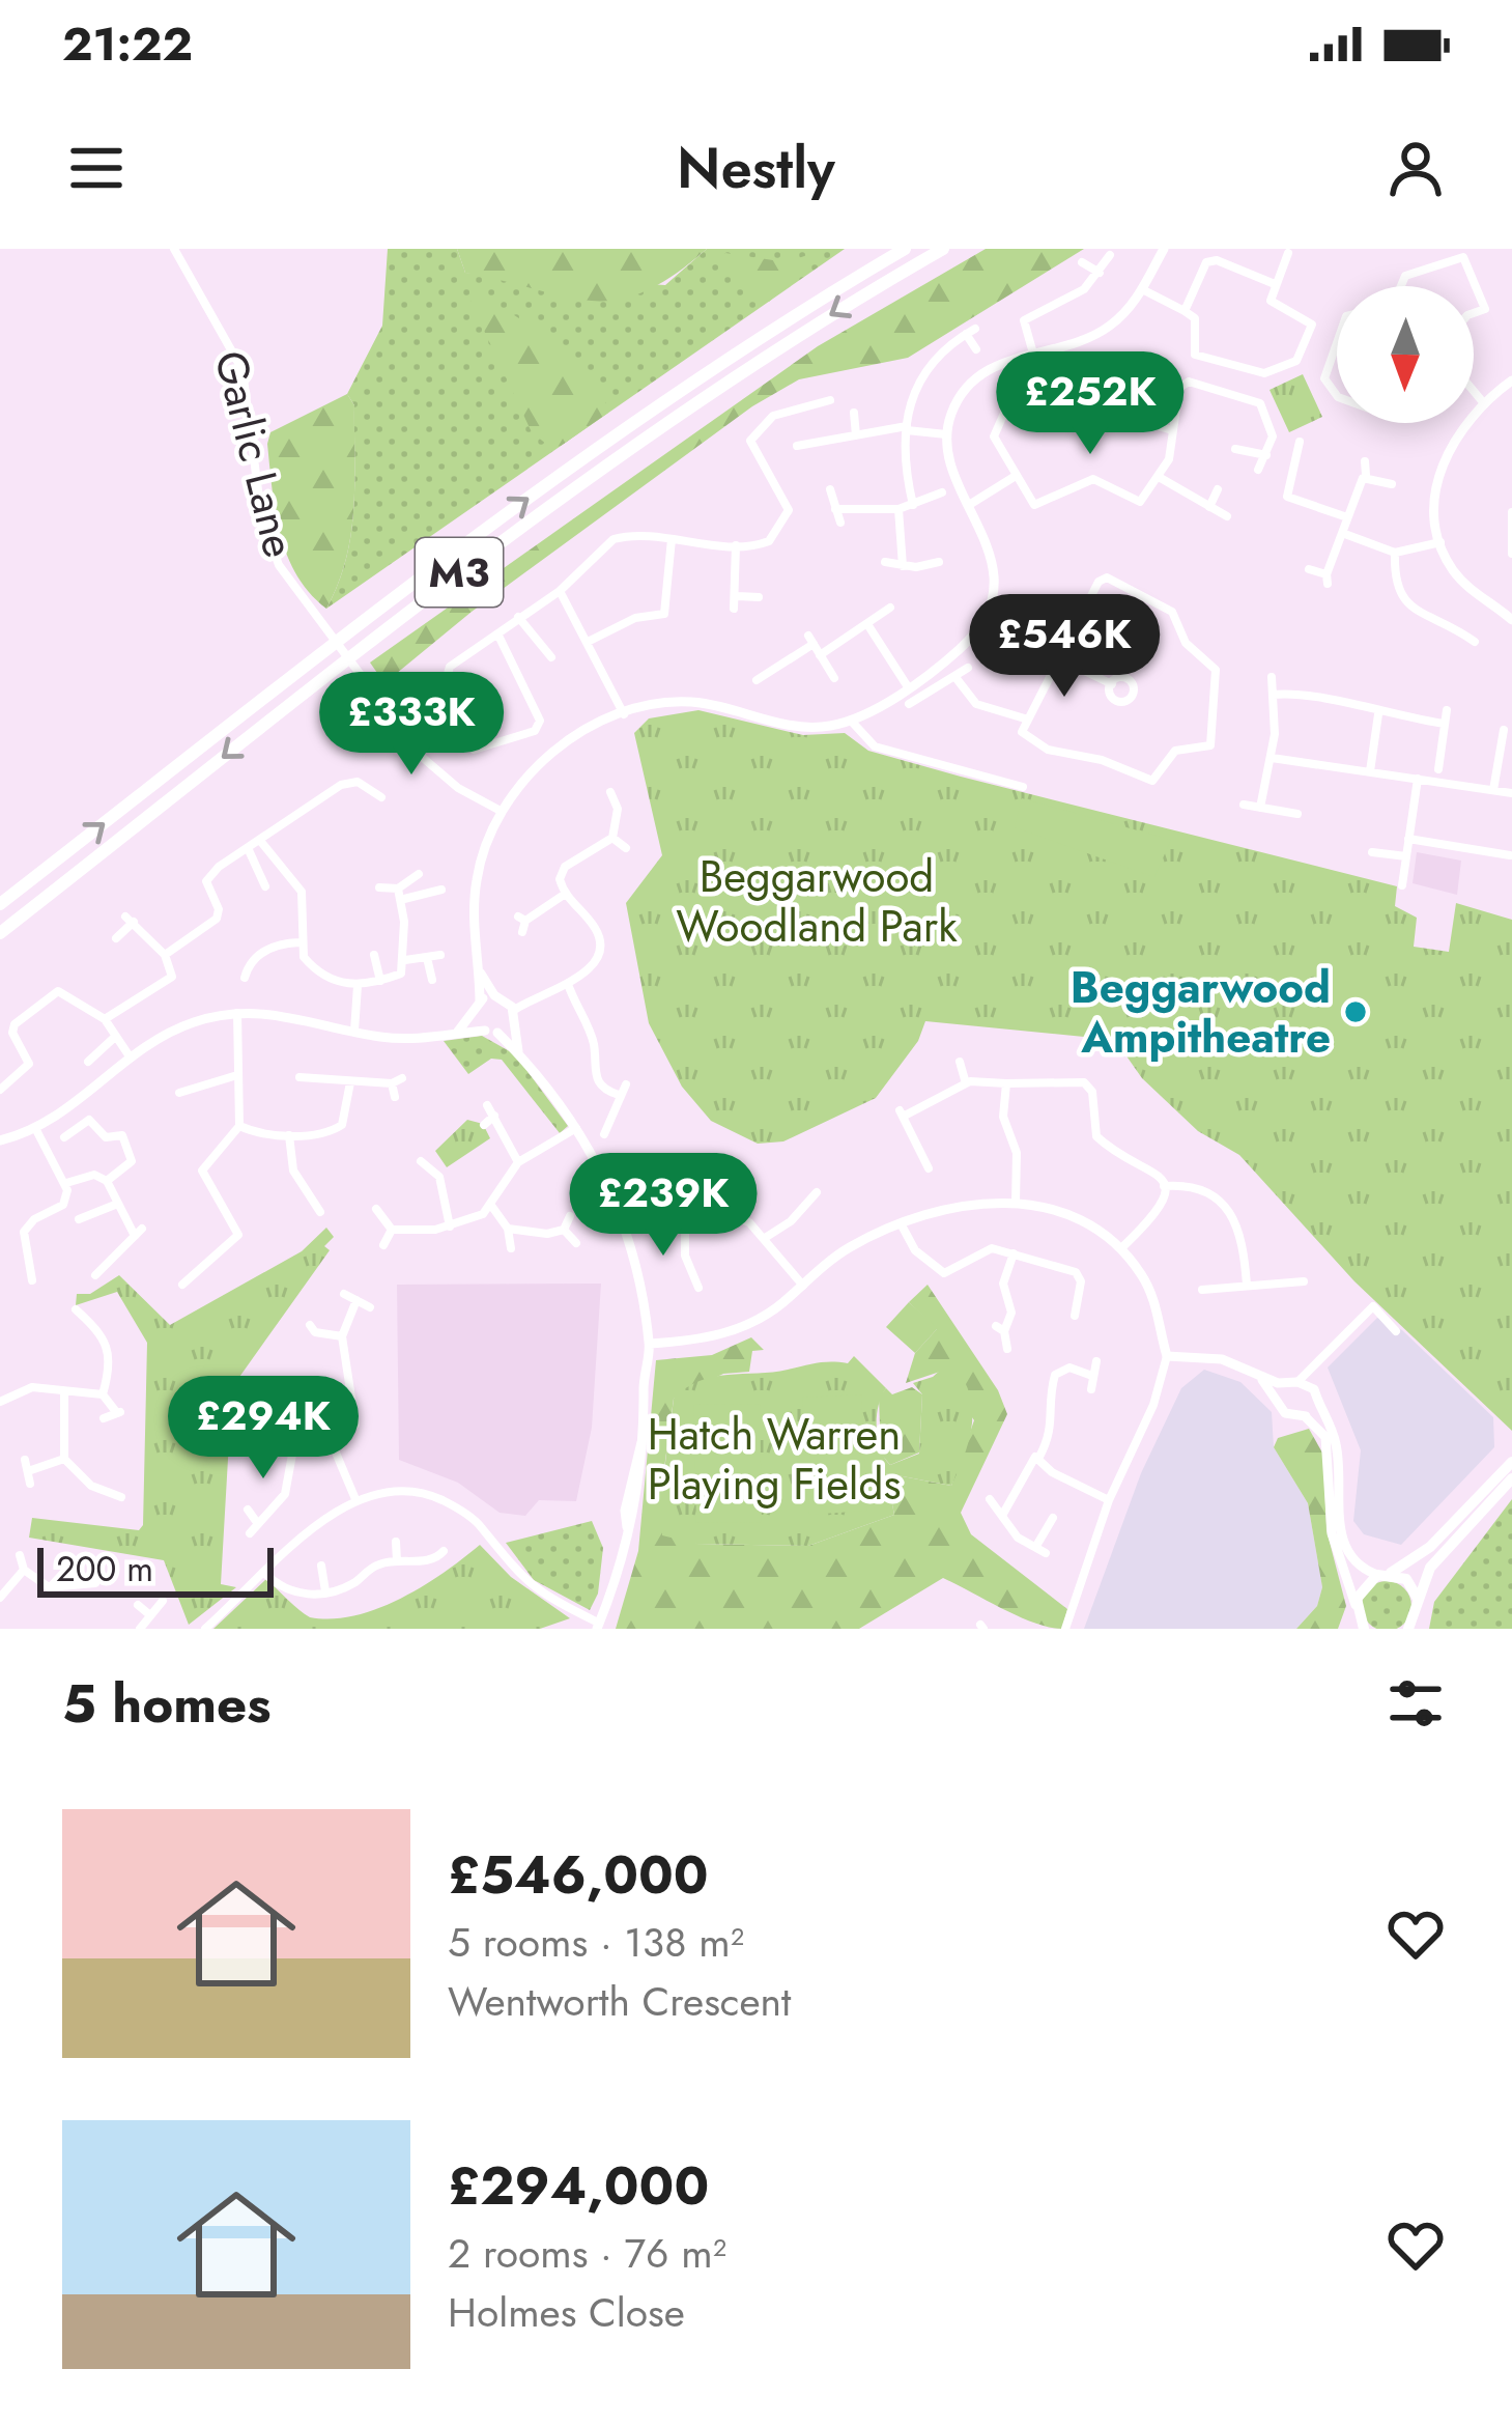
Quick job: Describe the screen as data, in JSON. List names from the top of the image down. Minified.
{"streets":{"highway":["M3"],"street":["Garlic Lane"]},"parks":["Beggarwood Woodland Park","Hatch Warren Playing Fields"],"places":["Beggarwood Ampitheatre"],"scale_bar":"200 m","north":"bottom","page":{"status":"21:22","header":"Nestly","price":["£252K","£546K","£333K","£239K","£294K"],"scale":"200 m","heading":"5 homes","list":[{"name":"£546,000","note":"5 rooms · 138 m² · Wentworth Crescent"},{"name":"£294,000","note":"2 rooms · 76 m² · Holmes Close"}]}}
